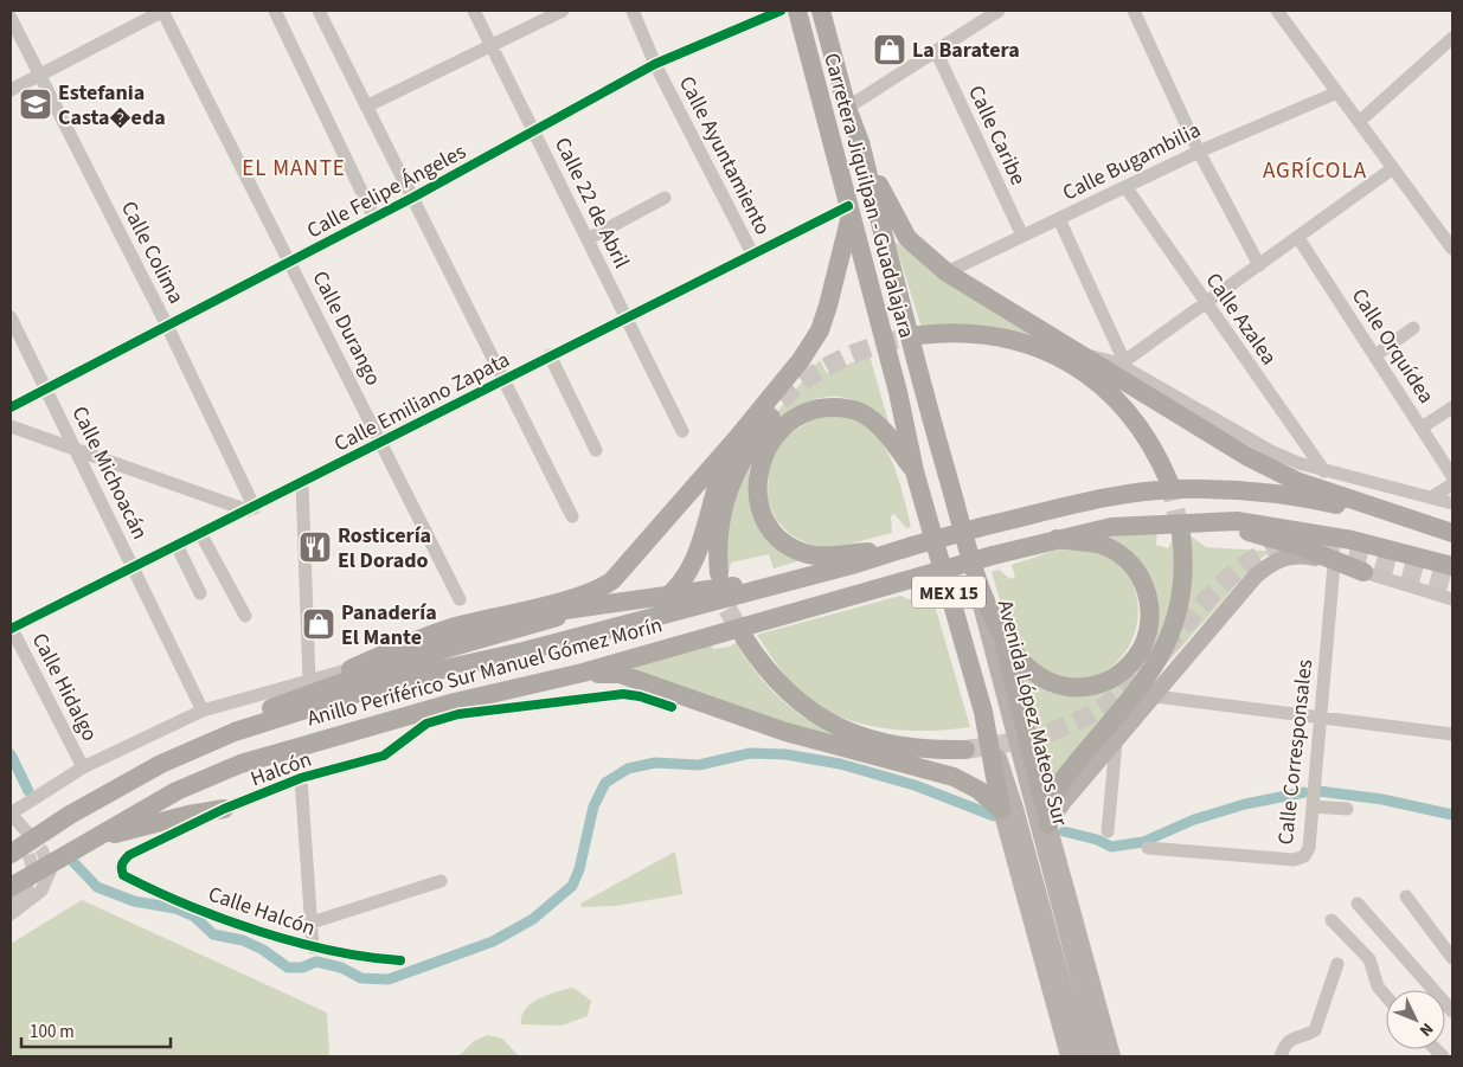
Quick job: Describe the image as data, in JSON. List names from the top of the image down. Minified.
{"streets":{"highway":["Carretera Jiquilpan - Guadalajara","MEX 15","Anillo Periférico Sur Manuel Gómez Morín","Avenida López Mateos Sur"],"street":["Calle Caribe","Calle Ayuntamiento","Calle Bugambilia","Calle Felipe Ángeles","Calle 22 de Abril","Calle Colima","Calle Azalea","Calle Durango","Calle Orquídea","Calle Emiliano Zapata","Calle Michoacán","Calle Hidalgo","Calle Corresponsales","Halcón","Calle Halcón"]},"crossings":[["Calle Caribe","Calle Bugambilia"],["Calle Ayuntamiento","Calle Felipe Ángeles"],["Calle Ayuntamiento","Calle Emiliano Zapata"],["Calle Bugambilia","Calle Azalea"],["Calle Felipe Ángeles","Calle 22 de Abril"],["Calle Felipe Ángeles","Calle Colima"],["Calle Felipe Ángeles","Calle Durango"],["Calle Felipe Ángeles","Calle Michoacán"],["Carretera Jiquilpan - Guadalajara","Calle Emiliano Zapata"],["Carretera Jiquilpan - Guadalajara","MEX 15"],["Carretera Jiquilpan - Guadalajara","Avenida López Mateos Sur"],["Calle 22 de Abril","Calle Emiliano Zapata"],["Calle Colima","Calle Emiliano Zapata"],["Calle Durango","Calle Emiliano Zapata"],["Calle Emiliano Zapata","Calle Michoacán"],["Calle Emiliano Zapata","Calle Hidalgo"],["MEX 15","Avenida López Mateos Sur"],["Halcón","Calle Halcón"]],"districts":["EL MANTE","AGRÍCOLA"],"places":{"shop":["La Baratera","Panadería El Mante"],"school or university":["Estefania Casta�eda"],"restaurant":["Rosticería El Dorado"]},"scale_bar":"100 m","north":"bottom right"}
